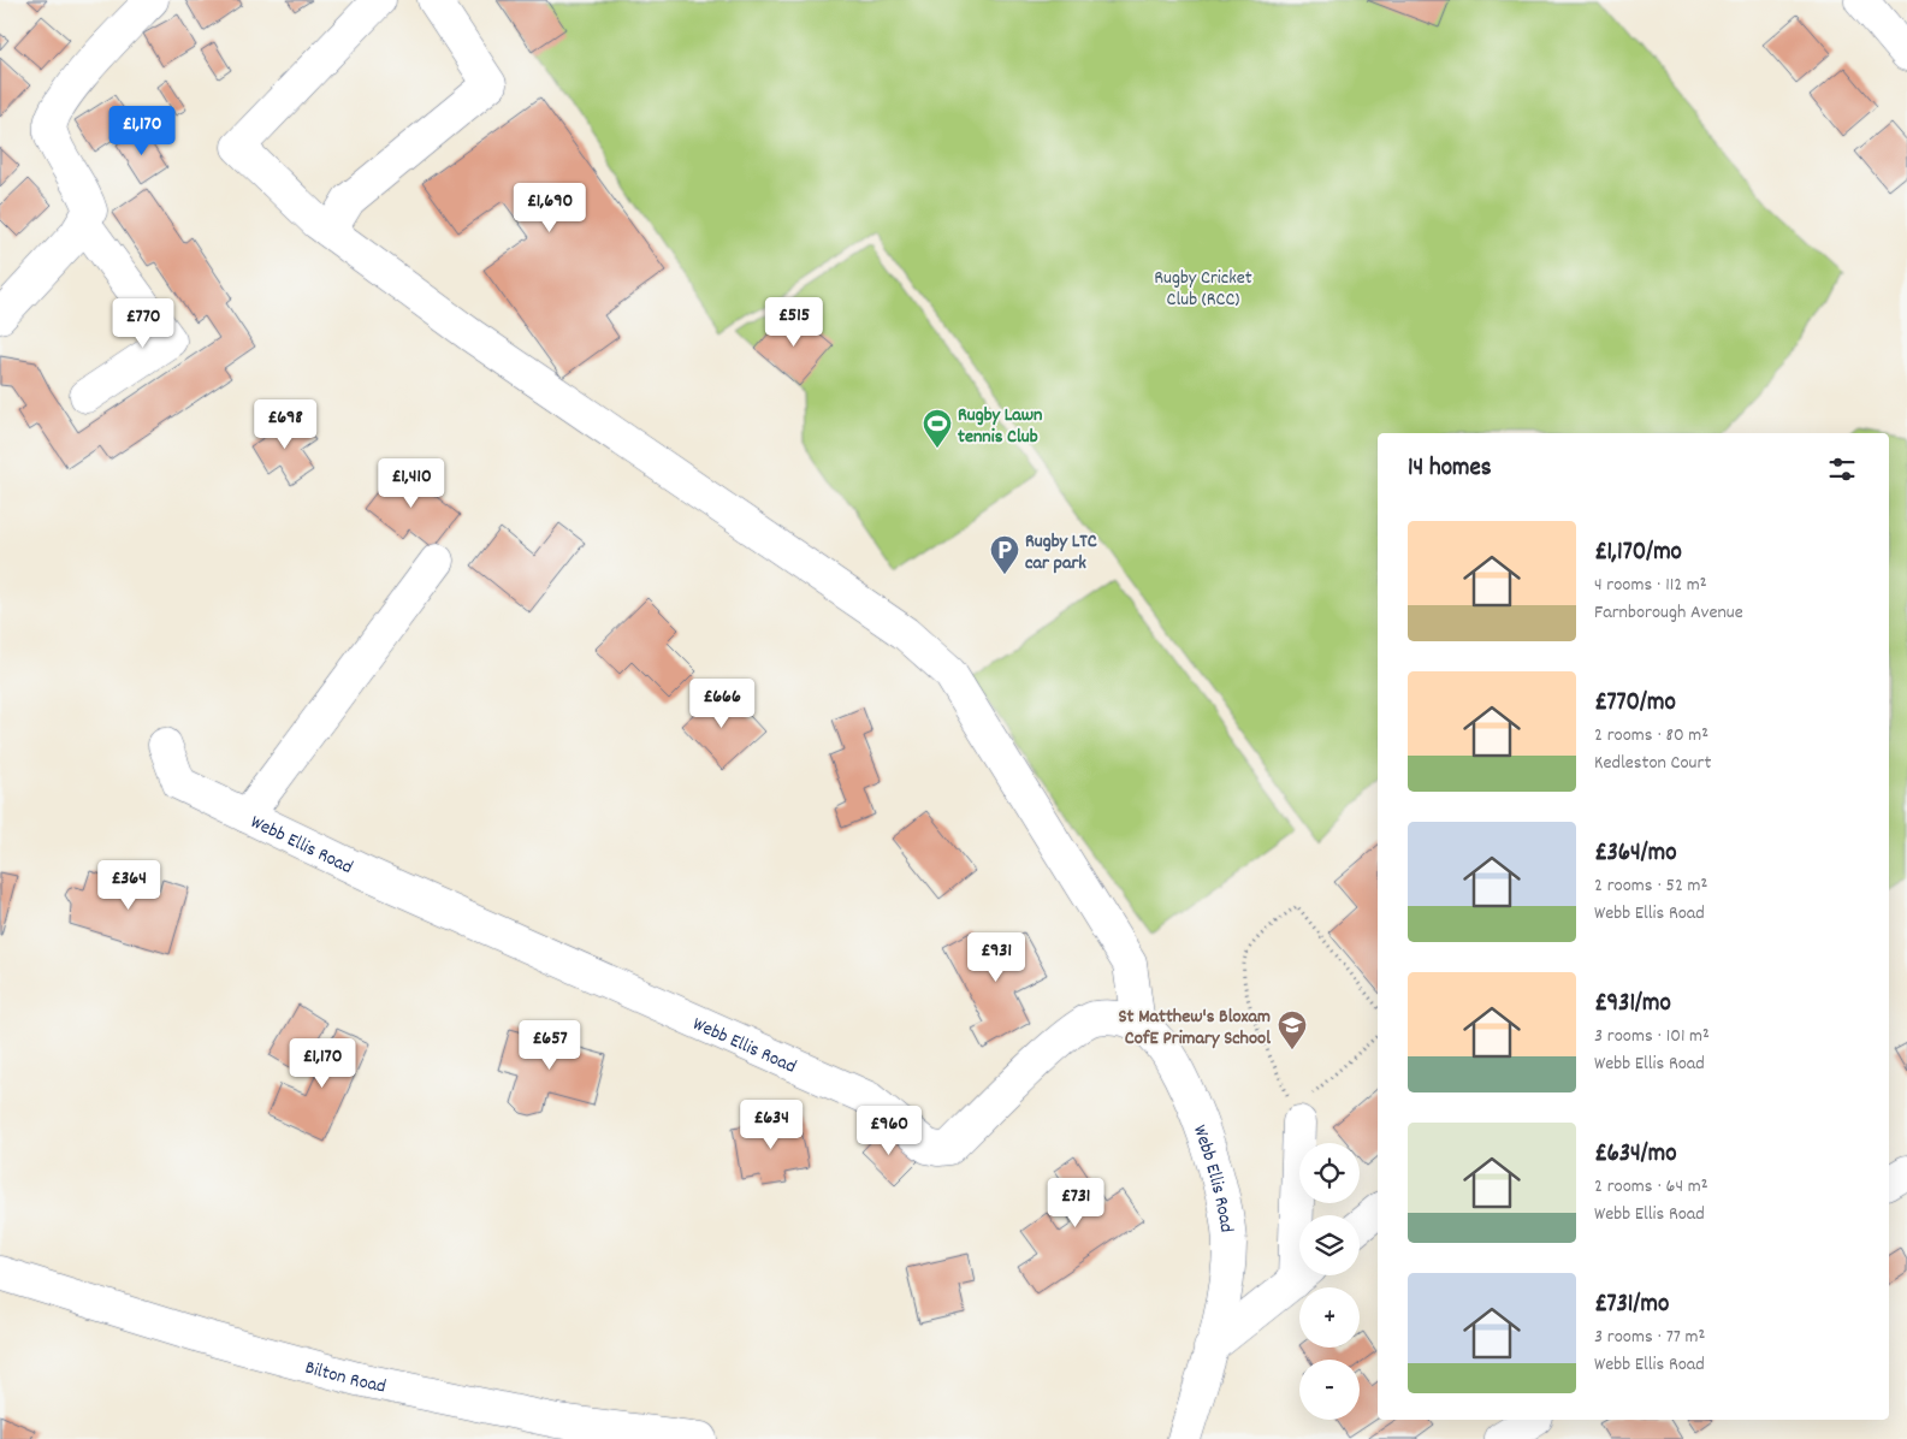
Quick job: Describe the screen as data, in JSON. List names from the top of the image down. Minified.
{"streets":{"street":["Webb Ellis Road","Bilton Road"]},"parks":["Rugby Cricket Club (RCC)"],"places":{"sports":["Rugby Lawn tennis Club"],"parking":["Rugby LTC car park"],"school or university":["St Matthew's Bloxam CofE Primary School"]},"page":{"price":["£1,170","£1,690","£515","£770","£698","£1,410","£666","£364","£931","£657","£1,170","£634","£960","£731"],"heading":"14 homes","list":[{"name":"£1,170/mo","note":"4 rooms · 112 m² · Farnborough Avenue"},{"name":"£770/mo","note":"2 rooms · 80 m² · Kedleston Court"},{"name":"£364/mo","note":"2 rooms · 52 m² · Webb Ellis Road"},{"name":"£931/mo","note":"3 rooms · 101 m² · Webb Ellis Road"},{"name":"£634/mo","note":"2 rooms · 64 m² · Webb Ellis Road"},{"name":"£731/mo","note":"3 rooms · 77 m² · Webb Ellis Road"}],"map_buttons":["+","−"]}}
